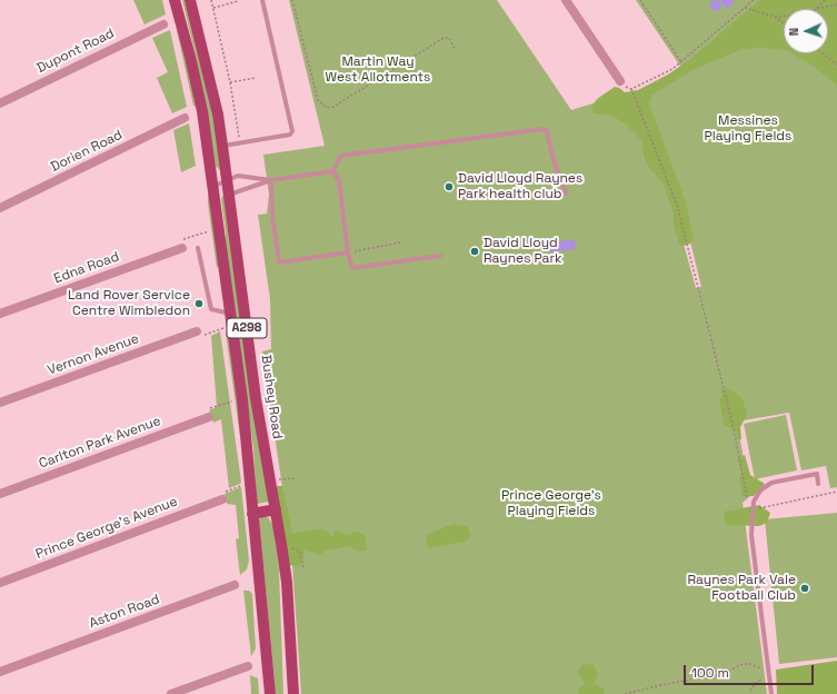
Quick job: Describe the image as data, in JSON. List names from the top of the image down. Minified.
{"streets":{"main road":["A298","Bushey Road"],"street":["Dupont Road","Dorien Road","Edna Road","Vernon Avenue","Carlton Park Avenue","Prince George's Avenue","Aston Road"]},"parks":["Martin Way West Allotments","Messines Playing Fields","Prince George's Playing Fields"],"places":["David Lloyd Raynes Park health club","David Lloyd Raynes Park","Land Rover Service Centre Wimbledon","Raynes Park Vale Football Club"],"scale_bar":"100 m","north":"left"}
